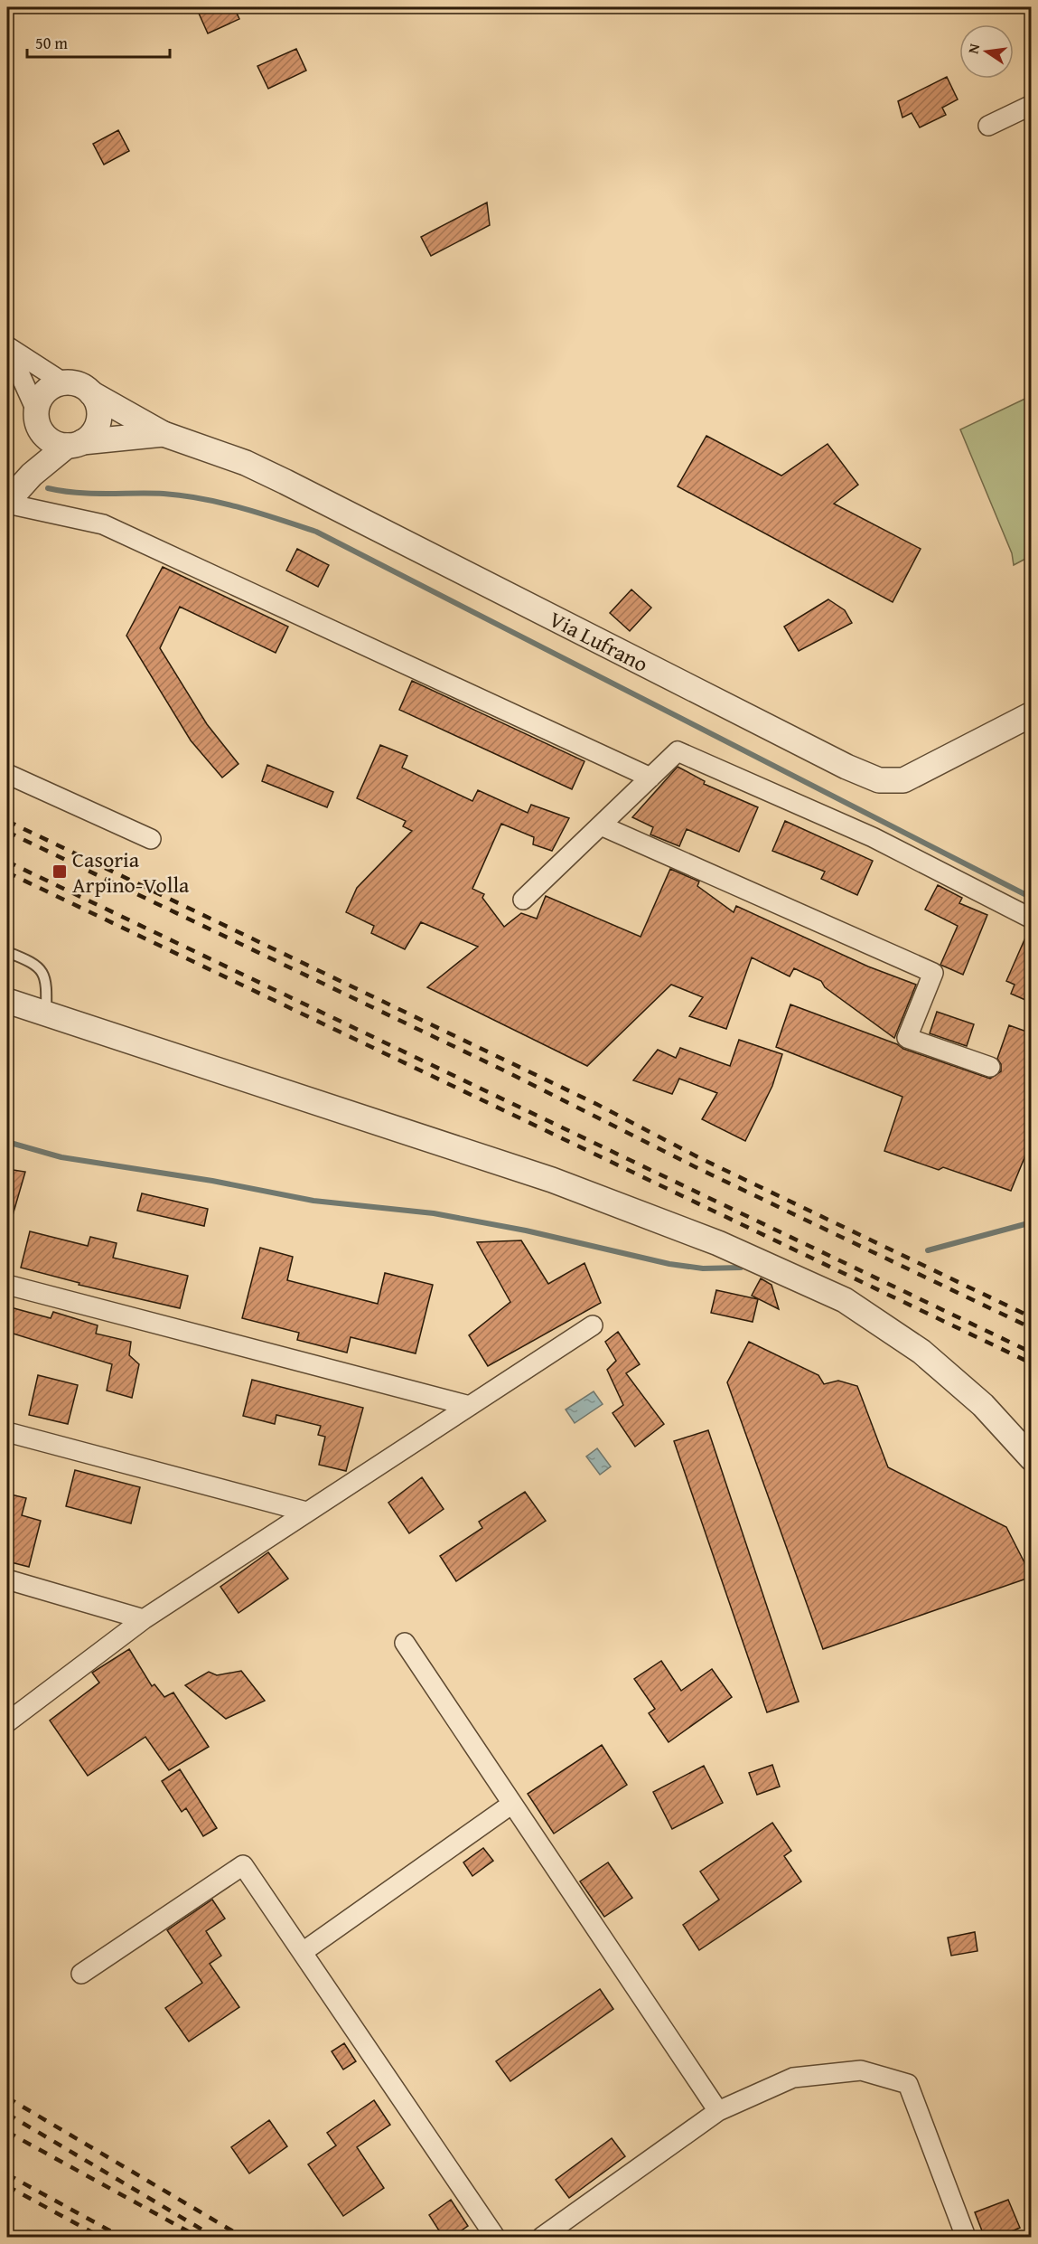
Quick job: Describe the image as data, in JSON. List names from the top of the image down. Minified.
{"streets":{"street":["Via Lufrano"]},"places":{"transit":["Casoria Arpino-Volla"]},"scale_bar":"50 m","north":"left"}
